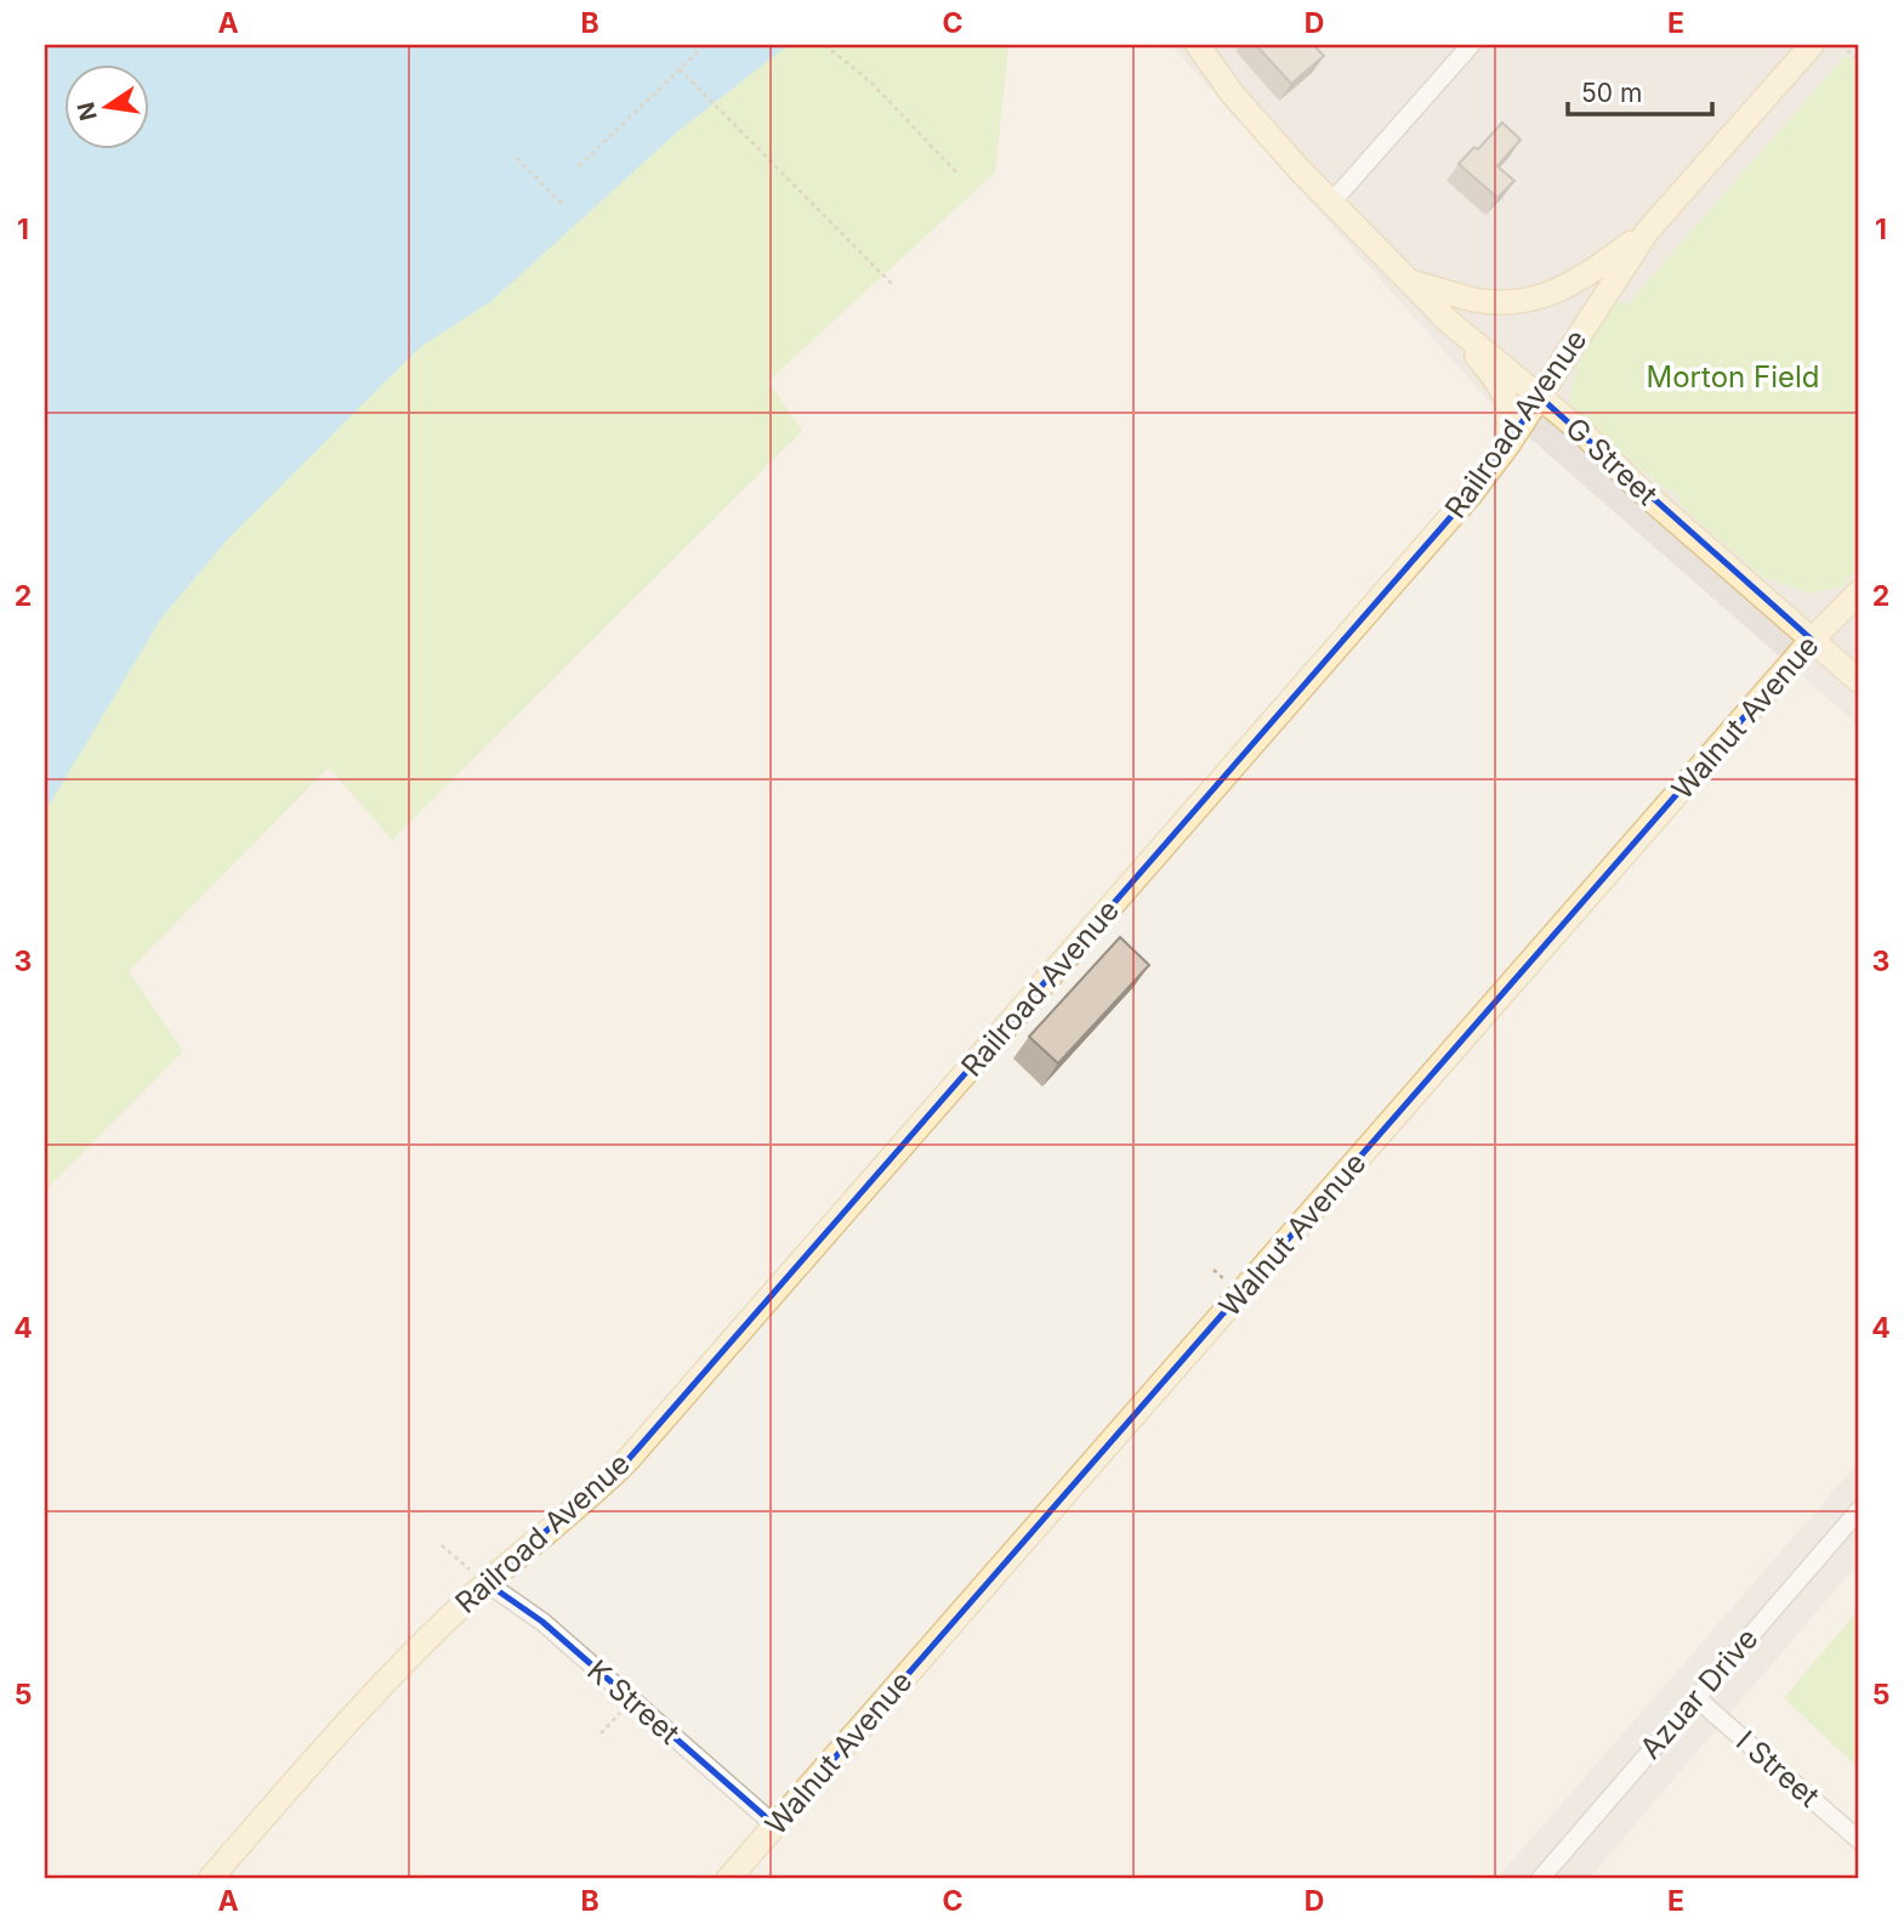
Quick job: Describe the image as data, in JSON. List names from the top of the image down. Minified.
{"streets":{"main road":["Railroad Avenue","G Street","Walnut Avenue"],"street":["Azuar Drive","K Street","I Street"]},"crossings":[["Railroad Avenue","G Street"],["Railroad Avenue","K Street"],["G Street","Walnut Avenue"],["Walnut Avenue","K Street"],["Azuar Drive","I Street"]],"parks":["Morton Field"],"scale_bar":"50 m","north":"left","grid":{"columns":["A","B","C","D","E"],"rows":["1","2","3","4","5"]}}
